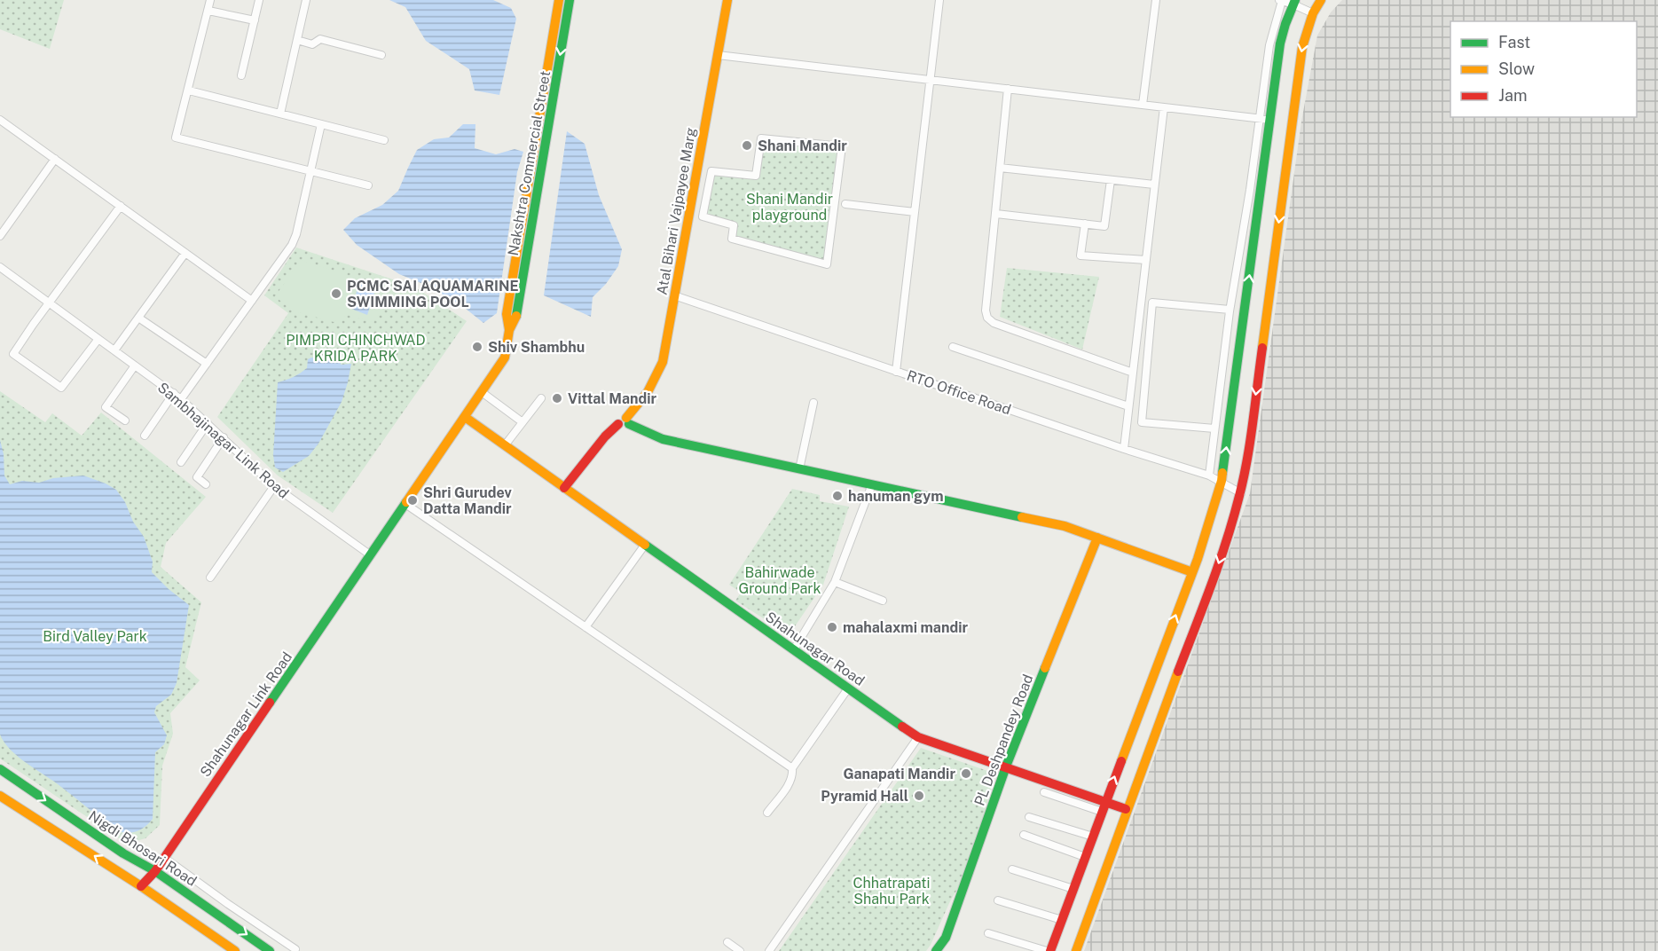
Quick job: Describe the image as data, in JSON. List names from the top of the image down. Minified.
{"streets":{"street":["Nakshtra Commercial Street","Atal Bihari Vajpayee Marg","RTO Office Road","Sambhajinagar Link Road","Shahunagar Road","Shahunagar Link Road","PL Deshpandey Road","Nigdi Bhosari Road"]},"crossings":[["Nakshtra Commercial Street","Sambhajinagar Link Road"],["Nakshtra Commercial Street","Shahunagar Road"],["Nakshtra Commercial Street","Shahunagar Link Road"],["Atal Bihari Vajpayee Marg","RTO Office Road"],["Atal Bihari Vajpayee Marg","Shahunagar Road"],["Sambhajinagar Link Road","Shahunagar Link Road"],["Shahunagar Road","PL Deshpandey Road"],["Shahunagar Link Road","Nigdi Bhosari Road"]],"parks":["Shani Mandir playground","PIMPRI CHINCHWAD KRIDA PARK","Bahirwade Ground Park","Bird Valley Park","Chhatrapati Shahu Park"],"places":["Shani Mandir","PCMC SAI AQUAMARINE SWIMMING POOL","Shiv Shambhu","Vittal Mandir","hanuman gym","Shri Gurudev Datta Mandir","mahalaxmi mandir","Ganapati Mandir","Pyramid Hall"],"legend":["Fast","Slow","Jam"]}
